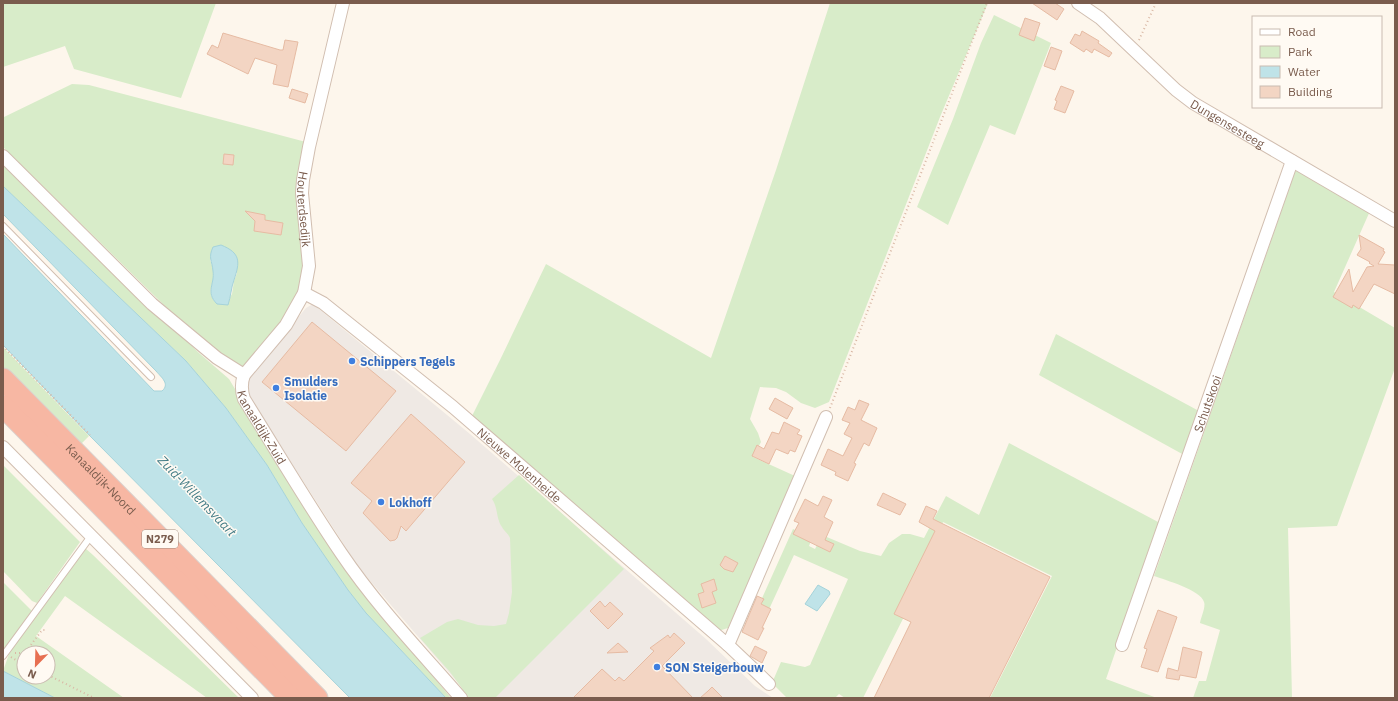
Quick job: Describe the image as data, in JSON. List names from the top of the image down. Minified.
{"streets":{"highway":["Kanaaldijk-Noord","N279"],"street":["Dungensesteeg","Houterdsedijk","Schutskooi","Kanaaldijk-Zuid","Nieuwe Molenheide"]},"crossings":[["Dungensesteeg","Schutskooi"],["Houterdsedijk","Kanaaldijk-Zuid"],["Houterdsedijk","Nieuwe Molenheide"]],"water":["Zuid-Willemsvaart"],"places":["Schippers Tegels","Smulders Isolatie","Lokhoff","SON Steigerbouw"],"legend":["Road","Park","Water","Building"],"north":"bottom left"}
